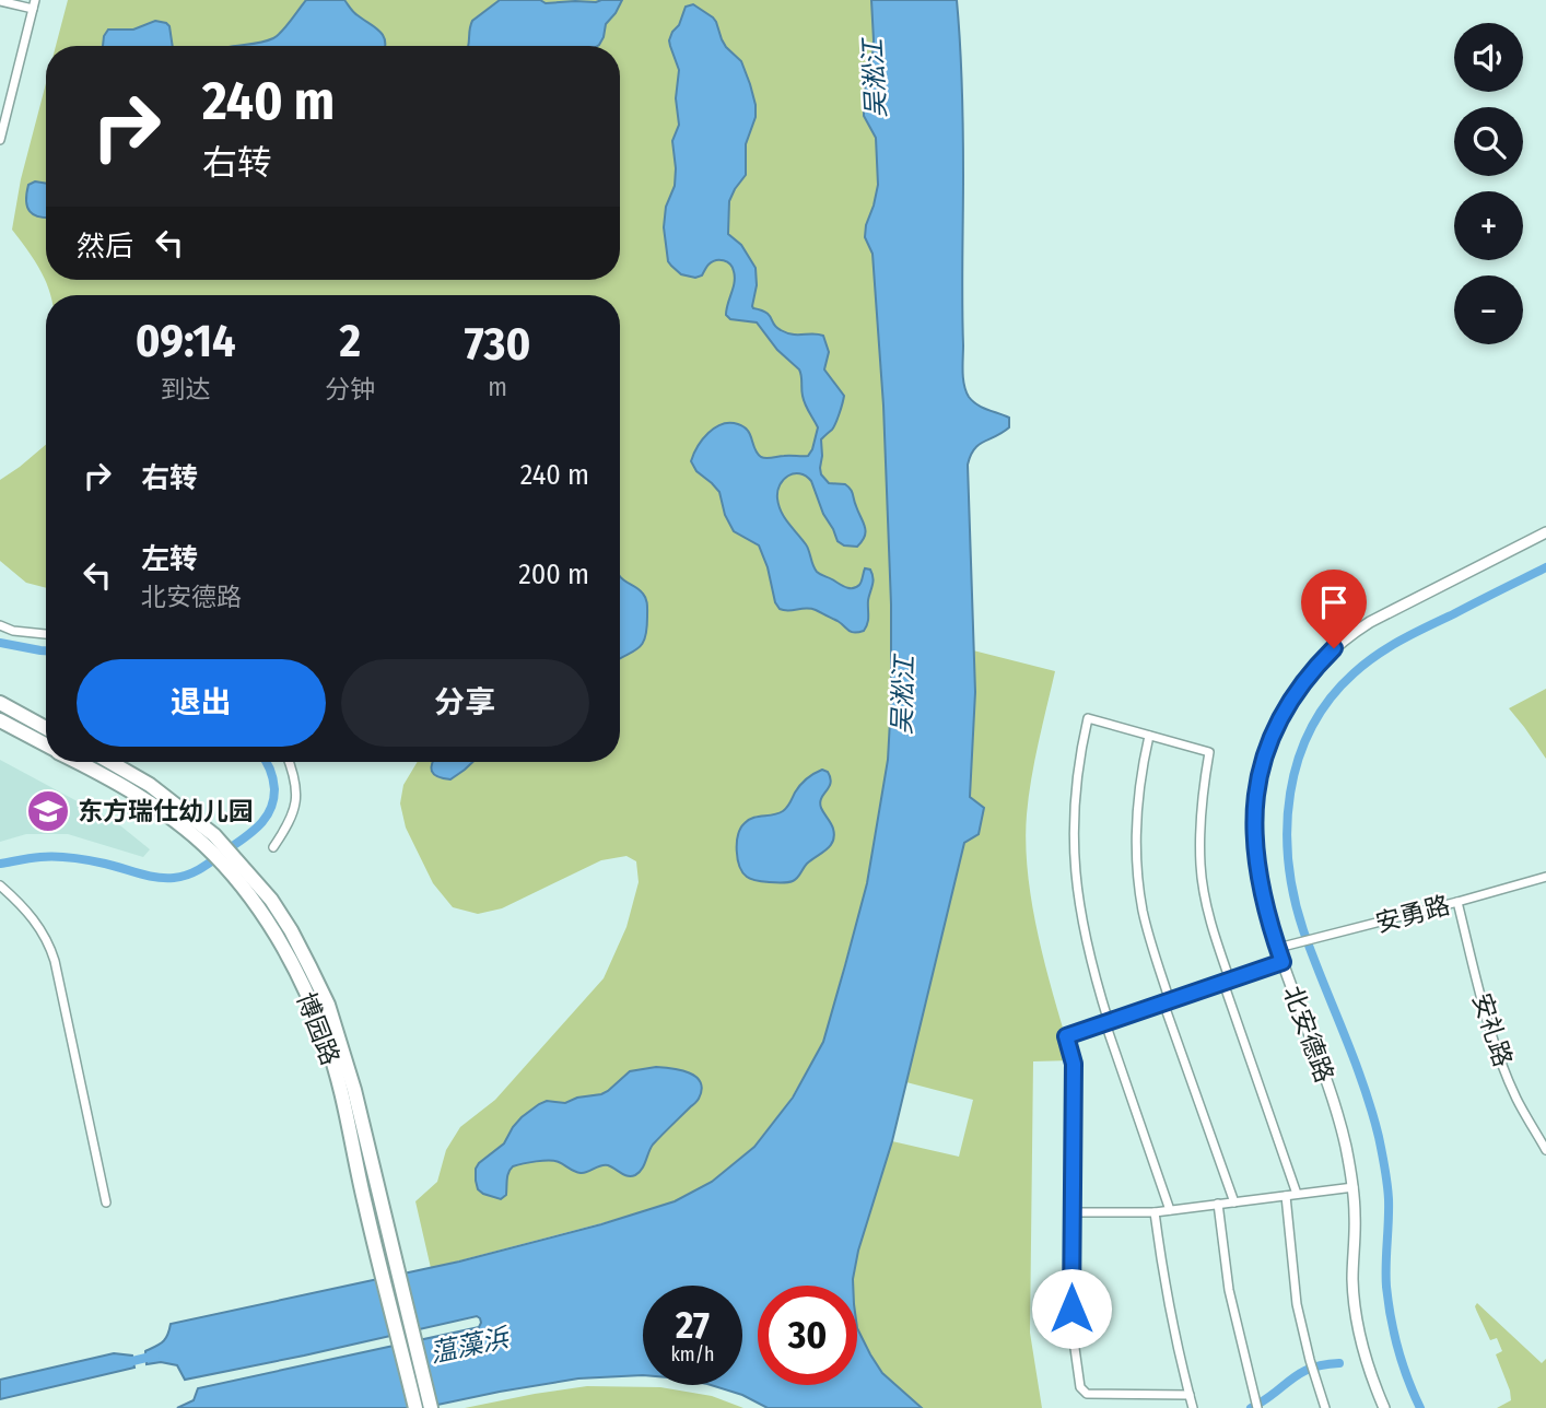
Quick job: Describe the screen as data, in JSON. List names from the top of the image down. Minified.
{"streets":{"main road":["博园路"],"street":["安勇路","安礼路","北安德路"]},"crossings":[["安勇路","安礼路"],["安勇路","北安德路"]],"water":["吴淞江","蕰藻浜"],"places":{"school or university":["东方瑞仕幼儿园"]},"page":{"map_buttons":["+","−"],"turn":["240 m","右转"],"then":"然后","eta":["09:14","到达","2","分钟","730","m"],"list":[{"name":"右转","value":"240 m"},{"name":"左转","note":"北安德路","value":"200 m"}],"buttons":["退出","分享"],"speed":"27 km/h","limit":"30"}}
